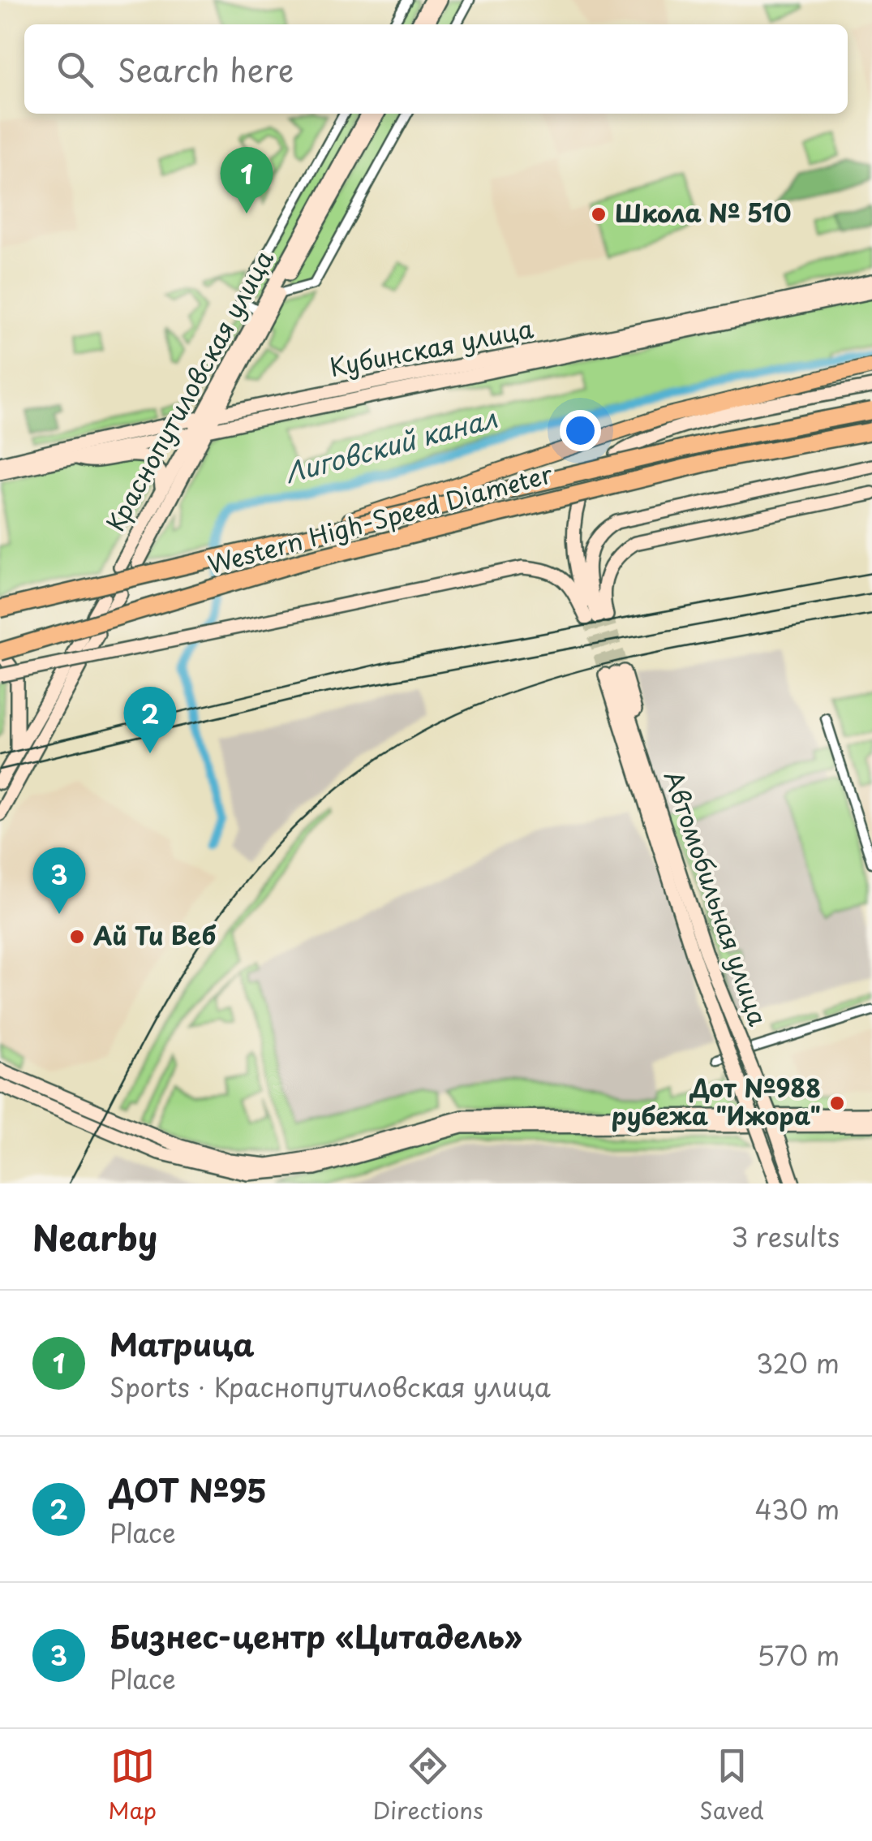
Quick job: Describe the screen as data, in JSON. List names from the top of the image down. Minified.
{"streets":{"highway":["Western High-Speed Diameter"],"main road":["Кубинская улица","Краснопутиловская улица","Автомобильная улица"]},"crossings":[["Кубинская улица","Краснопутиловская улица"]],"water":["Лиговский канал"],"places":["Школа № 510","Ай Ти Веб","Дот №988 рубежа \"Ижора\""],"page":{"search":"Search here","pins":["1","2","3"],"heading":["Nearby","3 results"],"list":[{"mark":"1","name":"Матрица","note":"Sports · Краснопутиловская улица","value":"320 m"},{"mark":"2","name":"ДОТ №95","note":"Place","value":"430 m"},{"mark":"3","name":"Бизнес-центр «Цитадель»","note":"Place","value":"570 m"}],"nav":["Map","Directions","Saved"]}}
